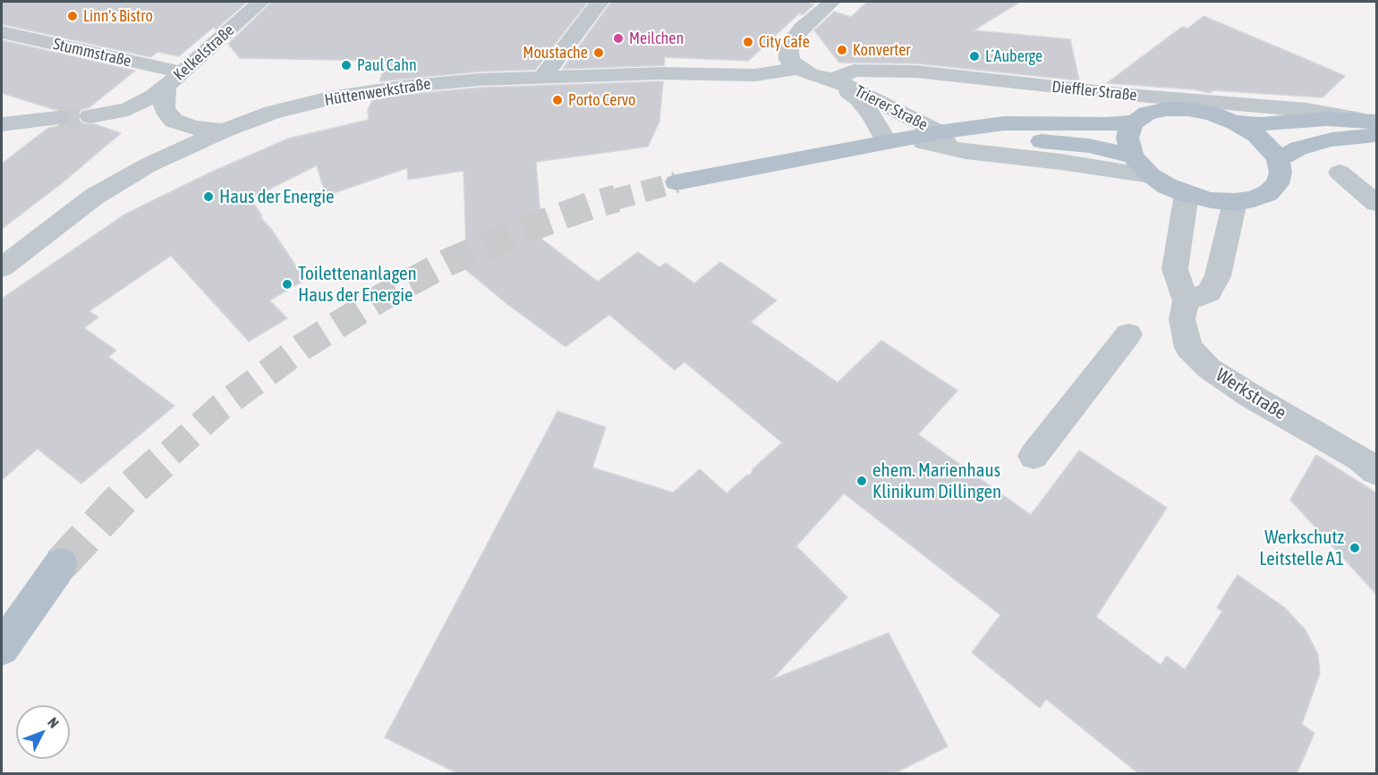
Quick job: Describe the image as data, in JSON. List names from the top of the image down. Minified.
{"streets":{"main road":["Dieffler Straße"],"street":["Stummstraße","Kelkelstraße","Hüttenwerkstraße","Trierer Straße","Werkstraße"]},"crossings":[["Stummstraße","Kelkelstraße"],["Kelkelstraße","Hüttenwerkstraße"],["Dieffler Straße","Trierer Straße"],["Hüttenwerkstraße","Trierer Straße"]],"places":["Linn's Bistro","Meilchen","City Cafe","Konverter","Moustache","L´Auberge","Paul Cahn","Porto Cervo","Haus der Energie","Toilettenanlagen Haus der Energie","ehem. Marienhaus Klinikum Dillingen","Werkschutz Leitstelle A1"],"north":"top right"}
